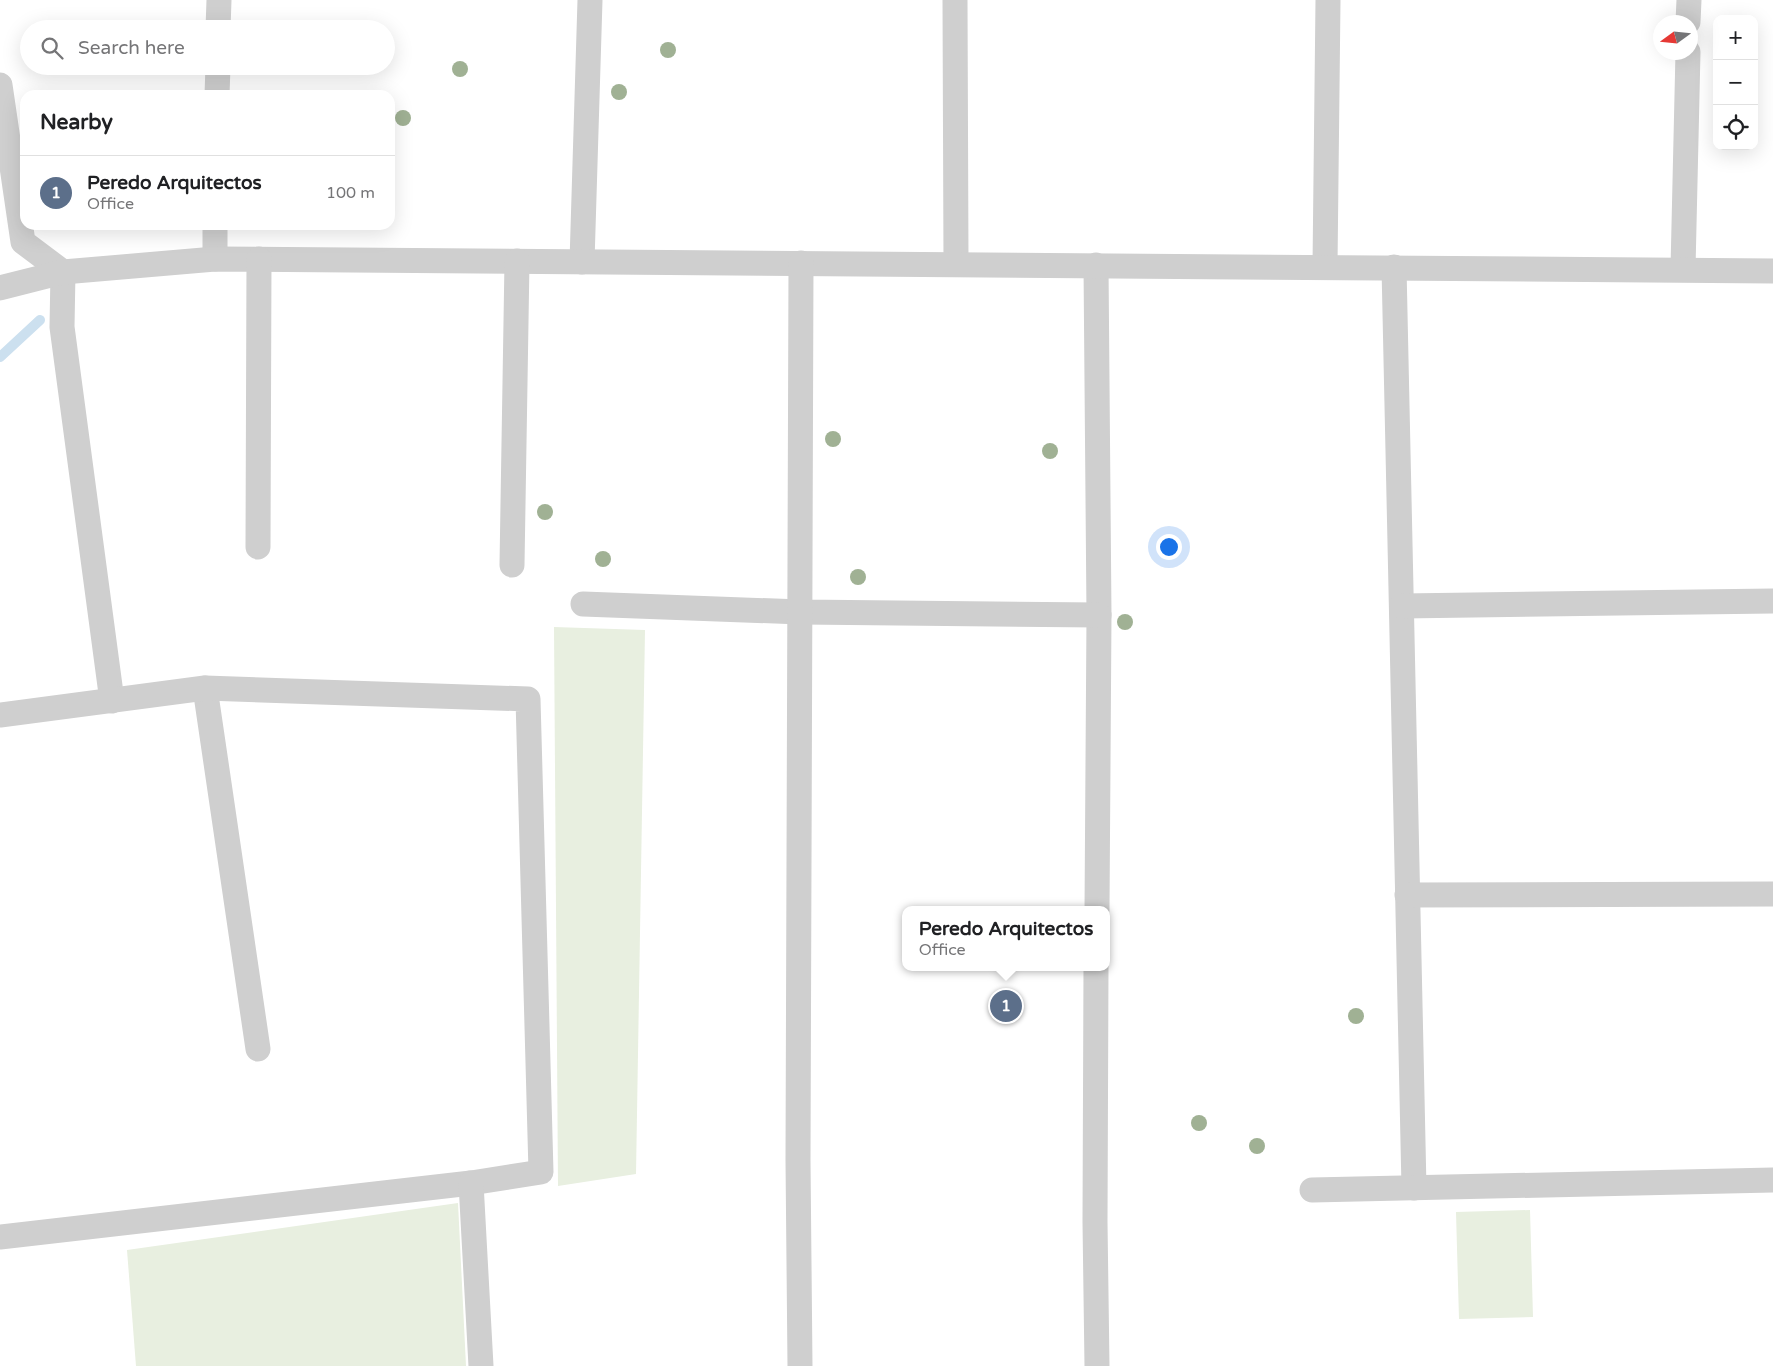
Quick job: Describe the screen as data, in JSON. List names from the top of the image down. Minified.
{"north":"left","page":{"map_buttons":["+","−"],"search":"Search here","heading":"Nearby","list":[{"mark":"1","name":"Peredo Arquitectos","note":"Office","value":"100 m"}],"popup":["Peredo Arquitectos","Office"],"pins":"1"}}
